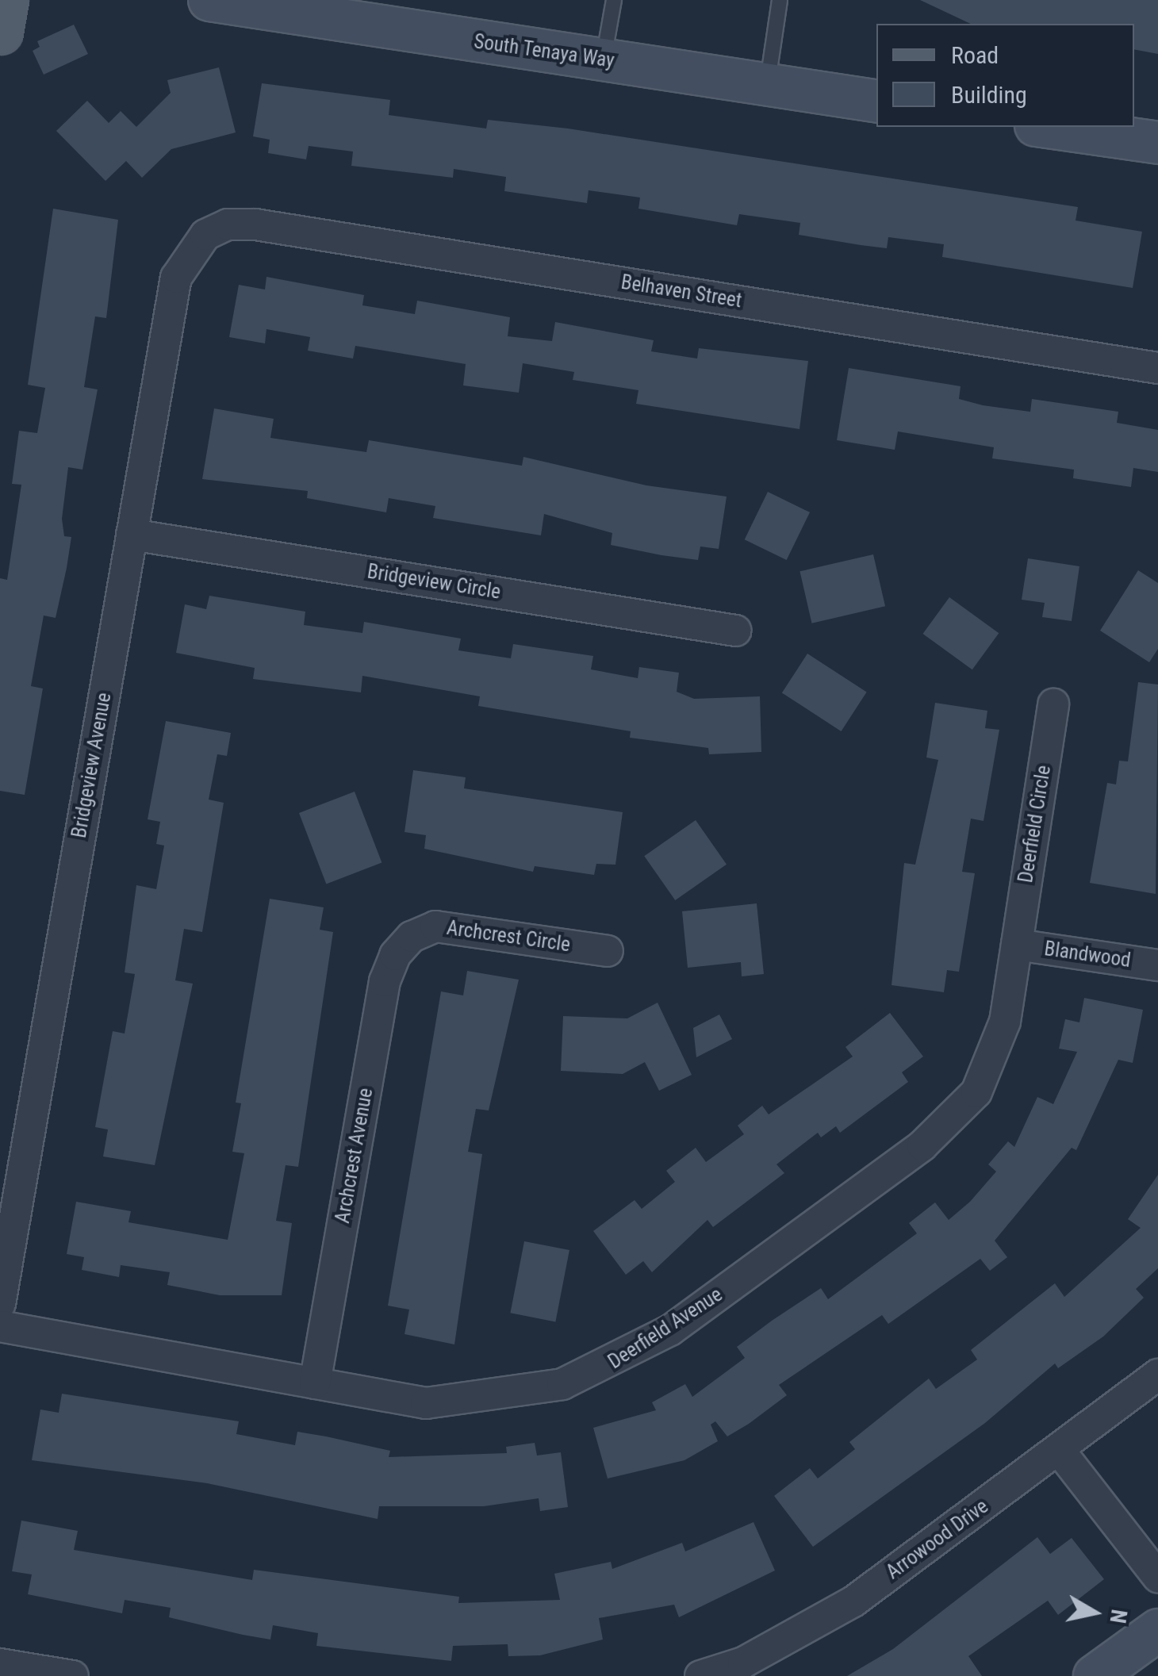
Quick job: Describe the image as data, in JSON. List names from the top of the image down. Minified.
{"streets":{"street":["South Tenaya Way","Belhaven Street","Bridgeview Circle","Bridgeview Avenue","Deerfield Circle","Archcrest Circle","Blandwood","Archcrest Avenue","Deerfield Avenue","Arrowood Drive"]},"crossings":[["Belhaven Street","Bridgeview Avenue"],["Bridgeview Circle","Bridgeview Avenue"],["Deerfield Circle","Blandwood"],["Deerfield Circle","Deerfield Avenue"],["Archcrest Circle","Archcrest Avenue"],["Blandwood","Deerfield Avenue"],["Archcrest Avenue","Deerfield Avenue"]],"legend":["Road","Building"],"north":"right"}
